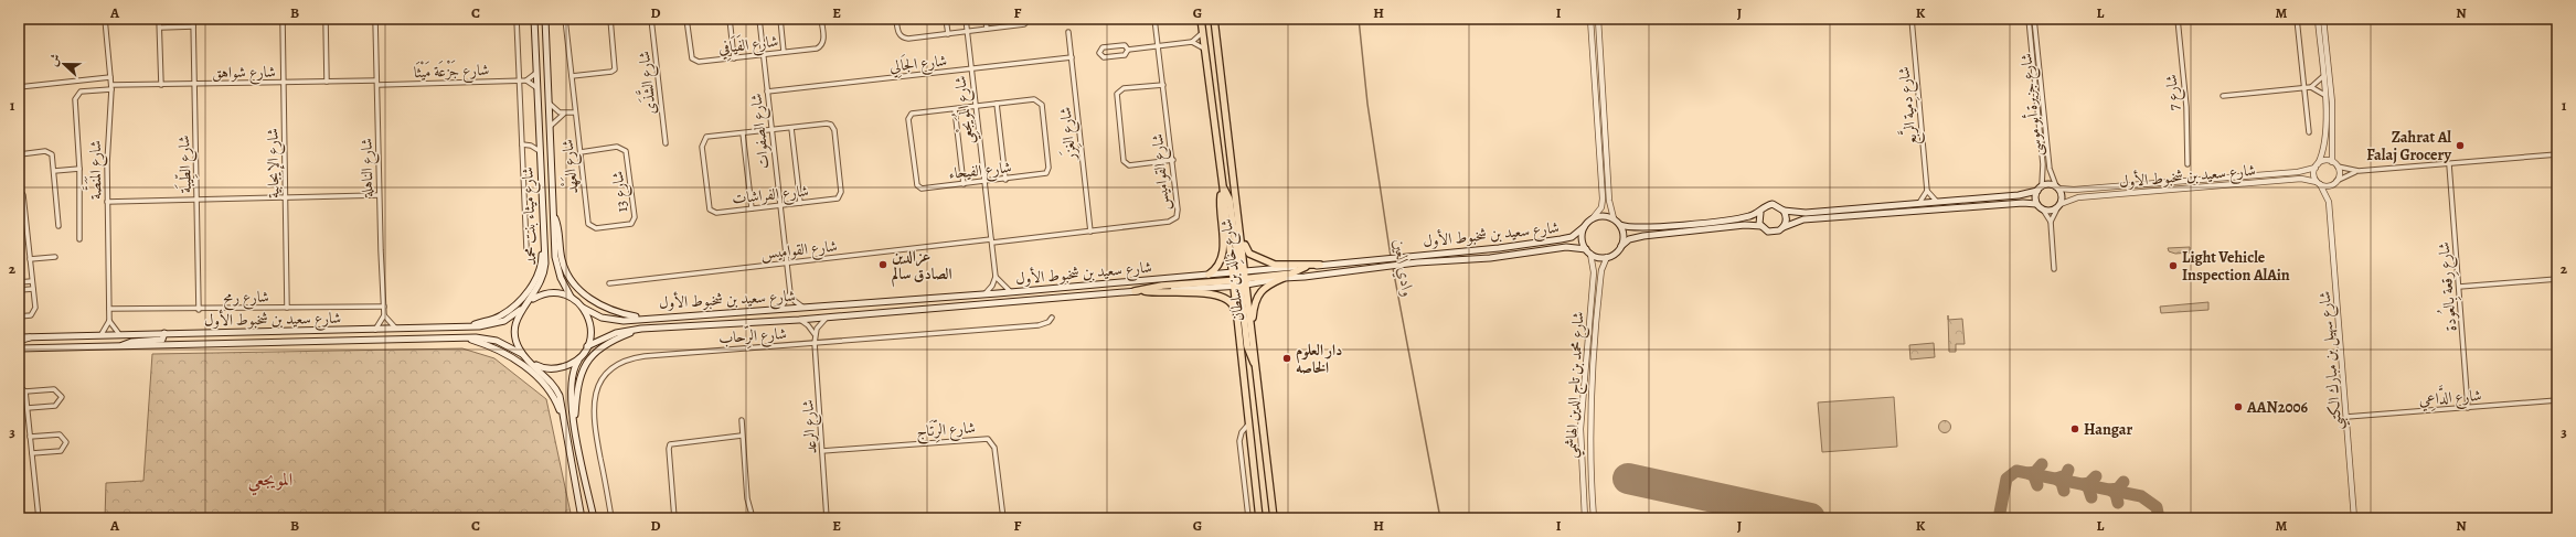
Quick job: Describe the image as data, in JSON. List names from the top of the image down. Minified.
{"streets":{"main road":["شارع سعيد بن شخبوط الأول","شارع ميثاء بنت محمد","شارع خالِد بن سلطان"],"street":["شارع الفَيَافِي","شارع الجَالِي","شارع جَزْعَة مَيْثَا","شارع شواهق","شارع الشَّذَى","شارع 7","شارع جزيرة أبو موسى","شارع دِمية الرَّبع","شارع المُوَيجْعِي","شارع الصفوات","شارع الغِزَر","شارع الإيجابية","شارع الطِّيبَة","شارع العَهْد","شارع الناهلة","شارع المَنَصَّة","شارع الفيحاء","شارع القواميس","شارع 13","شارع الفراشات","شارع رِقعة بِالعُودة","شارع رمح","شارع الرِّحاب","شارع سهيل بن مبارك الكتبي","شارع محمد بن تاج الدين الهاشمي","شارع الدَّاعِي","شارع الرعد","شارع الرِّتَاج"]},"crossings":[["شارع الفَيَافِي","شارع الصفوات"],["شارع الجَالِي","شارع المُوَيجْعِي"],["شارع الجَالِي","شارع الصفوات"],["شارع الجَالِي","شارع الغِزَر"],["شارع جَزْعَة مَيْثَا","شارع شواهق"],["شارع جَزْعَة مَيْثَا","شارع الناهلة"],["شارع شواهق","شارع الإيجابية"],["شارع شواهق","شارع الطِّيبَة"],["شارع شواهق","شارع الناهلة"],["شارع شواهق","شارع المَنَصَّة"],["شارع جزيرة أبو موسى","شارع سعيد بن شخبوط الأول"],["شارع المُوَيجْعِي","شارع الفيحاء"],["شارع المُوَيجْعِي","شارع القواميس"],["شارع الصفوات","شارع القواميس"],["شارع الصفوات","شارع الفراشات"],["شارع الغِزَر","شارع القواميس"],["شارع الإيجابية","شارع رمح"],["شارع الطِّيبَة","شارع رمح"],["شارع العَهْد","شارع 13"],["شارع العَهْد","شارع ميثاء بنت محمد"],["شارع الناهلة","شارع رمح"],["شارع المَنَصَّة","شارع رمح"],["شارع سعيد بن شخبوط الأول","شارع ميثاء بنت محمد"],["شارع سعيد بن شخبوط الأول","شارع خالِد بن سلطان"],["شارع سعيد بن شخبوط الأول","شارع سهيل بن مبارك الكتبي"],["شارع سعيد بن شخبوط الأول","شارع محمد بن تاج الدين الهاشمي"],["شارع رِقعة بِالعُودة","شارع الدَّاعِي"],["شارع الرِّحاب","شارع الرعد"],["شارع سهيل بن مبارك الكتبي","شارع الدَّاعِي"],["شارع الرعد","شارع الرِّتَاج"]],"districts":["المويجعي"],"water":["وادي العين"],"places":["Zahrat Al Falaj Grocery","عزالدين الصادق سالم","Light Vehicle Inspection AlAin","دار العلوم الخاصه","AAN2006","Hangar"],"north":"left","grid":{"columns":["A","B","C","D","E","F","G","H","I","J","K","L","M","N"],"rows":["1","2","3"]}}
